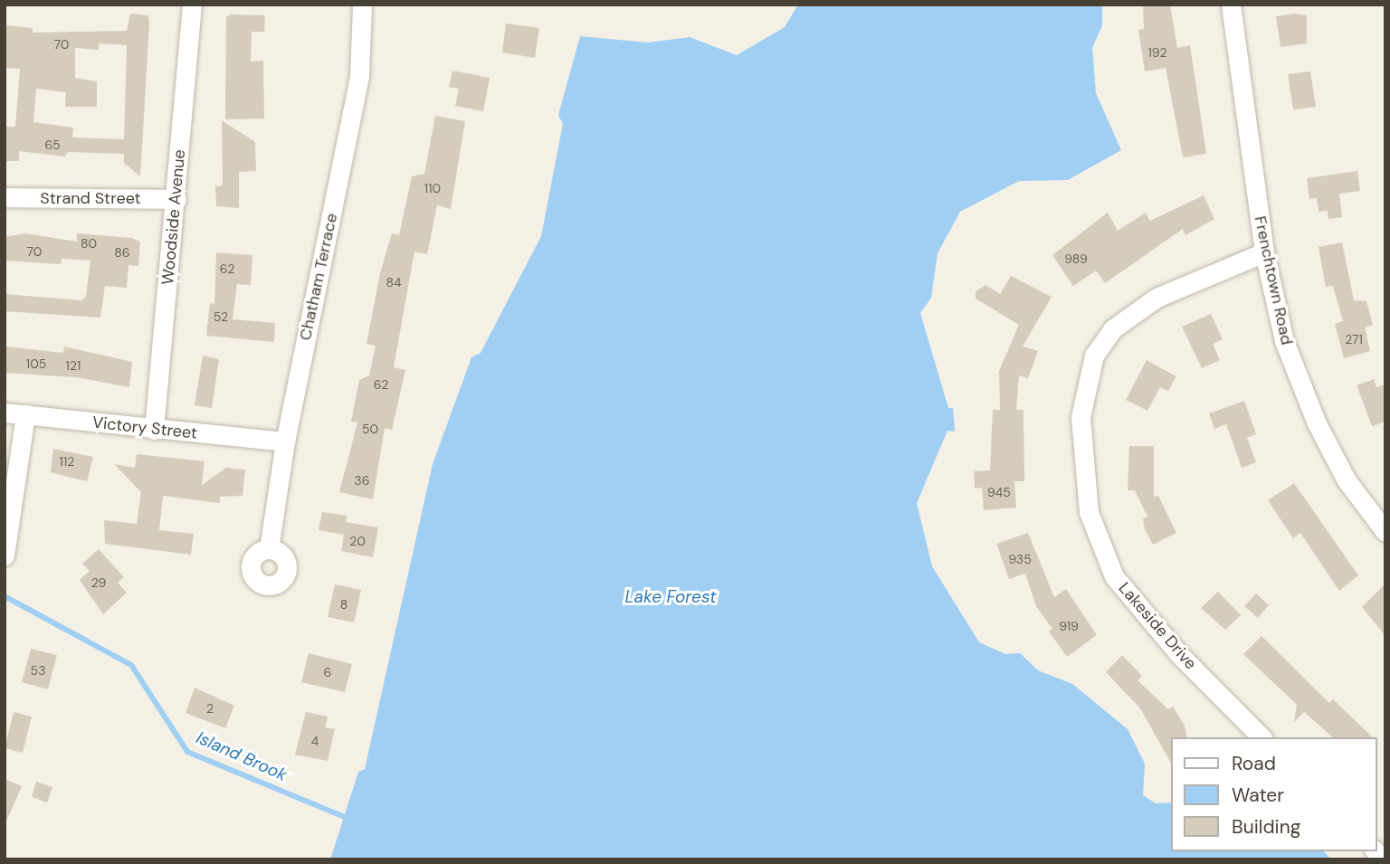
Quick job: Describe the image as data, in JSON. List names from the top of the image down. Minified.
{"streets":{"street":["Strand Street","Woodside Avenue","Chatham Terrace","Frenchtown Road","Victory Street","Lakeside Drive"]},"crossings":[["Strand Street","Woodside Avenue"],["Woodside Avenue","Victory Street"],["Chatham Terrace","Victory Street"],["Frenchtown Road","Lakeside Drive"]],"water":["Lake Forest","Island Brook"],"house_numbers":["70","192","65","110","80","70","86","989","62","84","52","271","105","121","62","50","112","36","945","20","935","29","8","919","53","6","2","4"],"legend":["Road","Water","Building"]}
